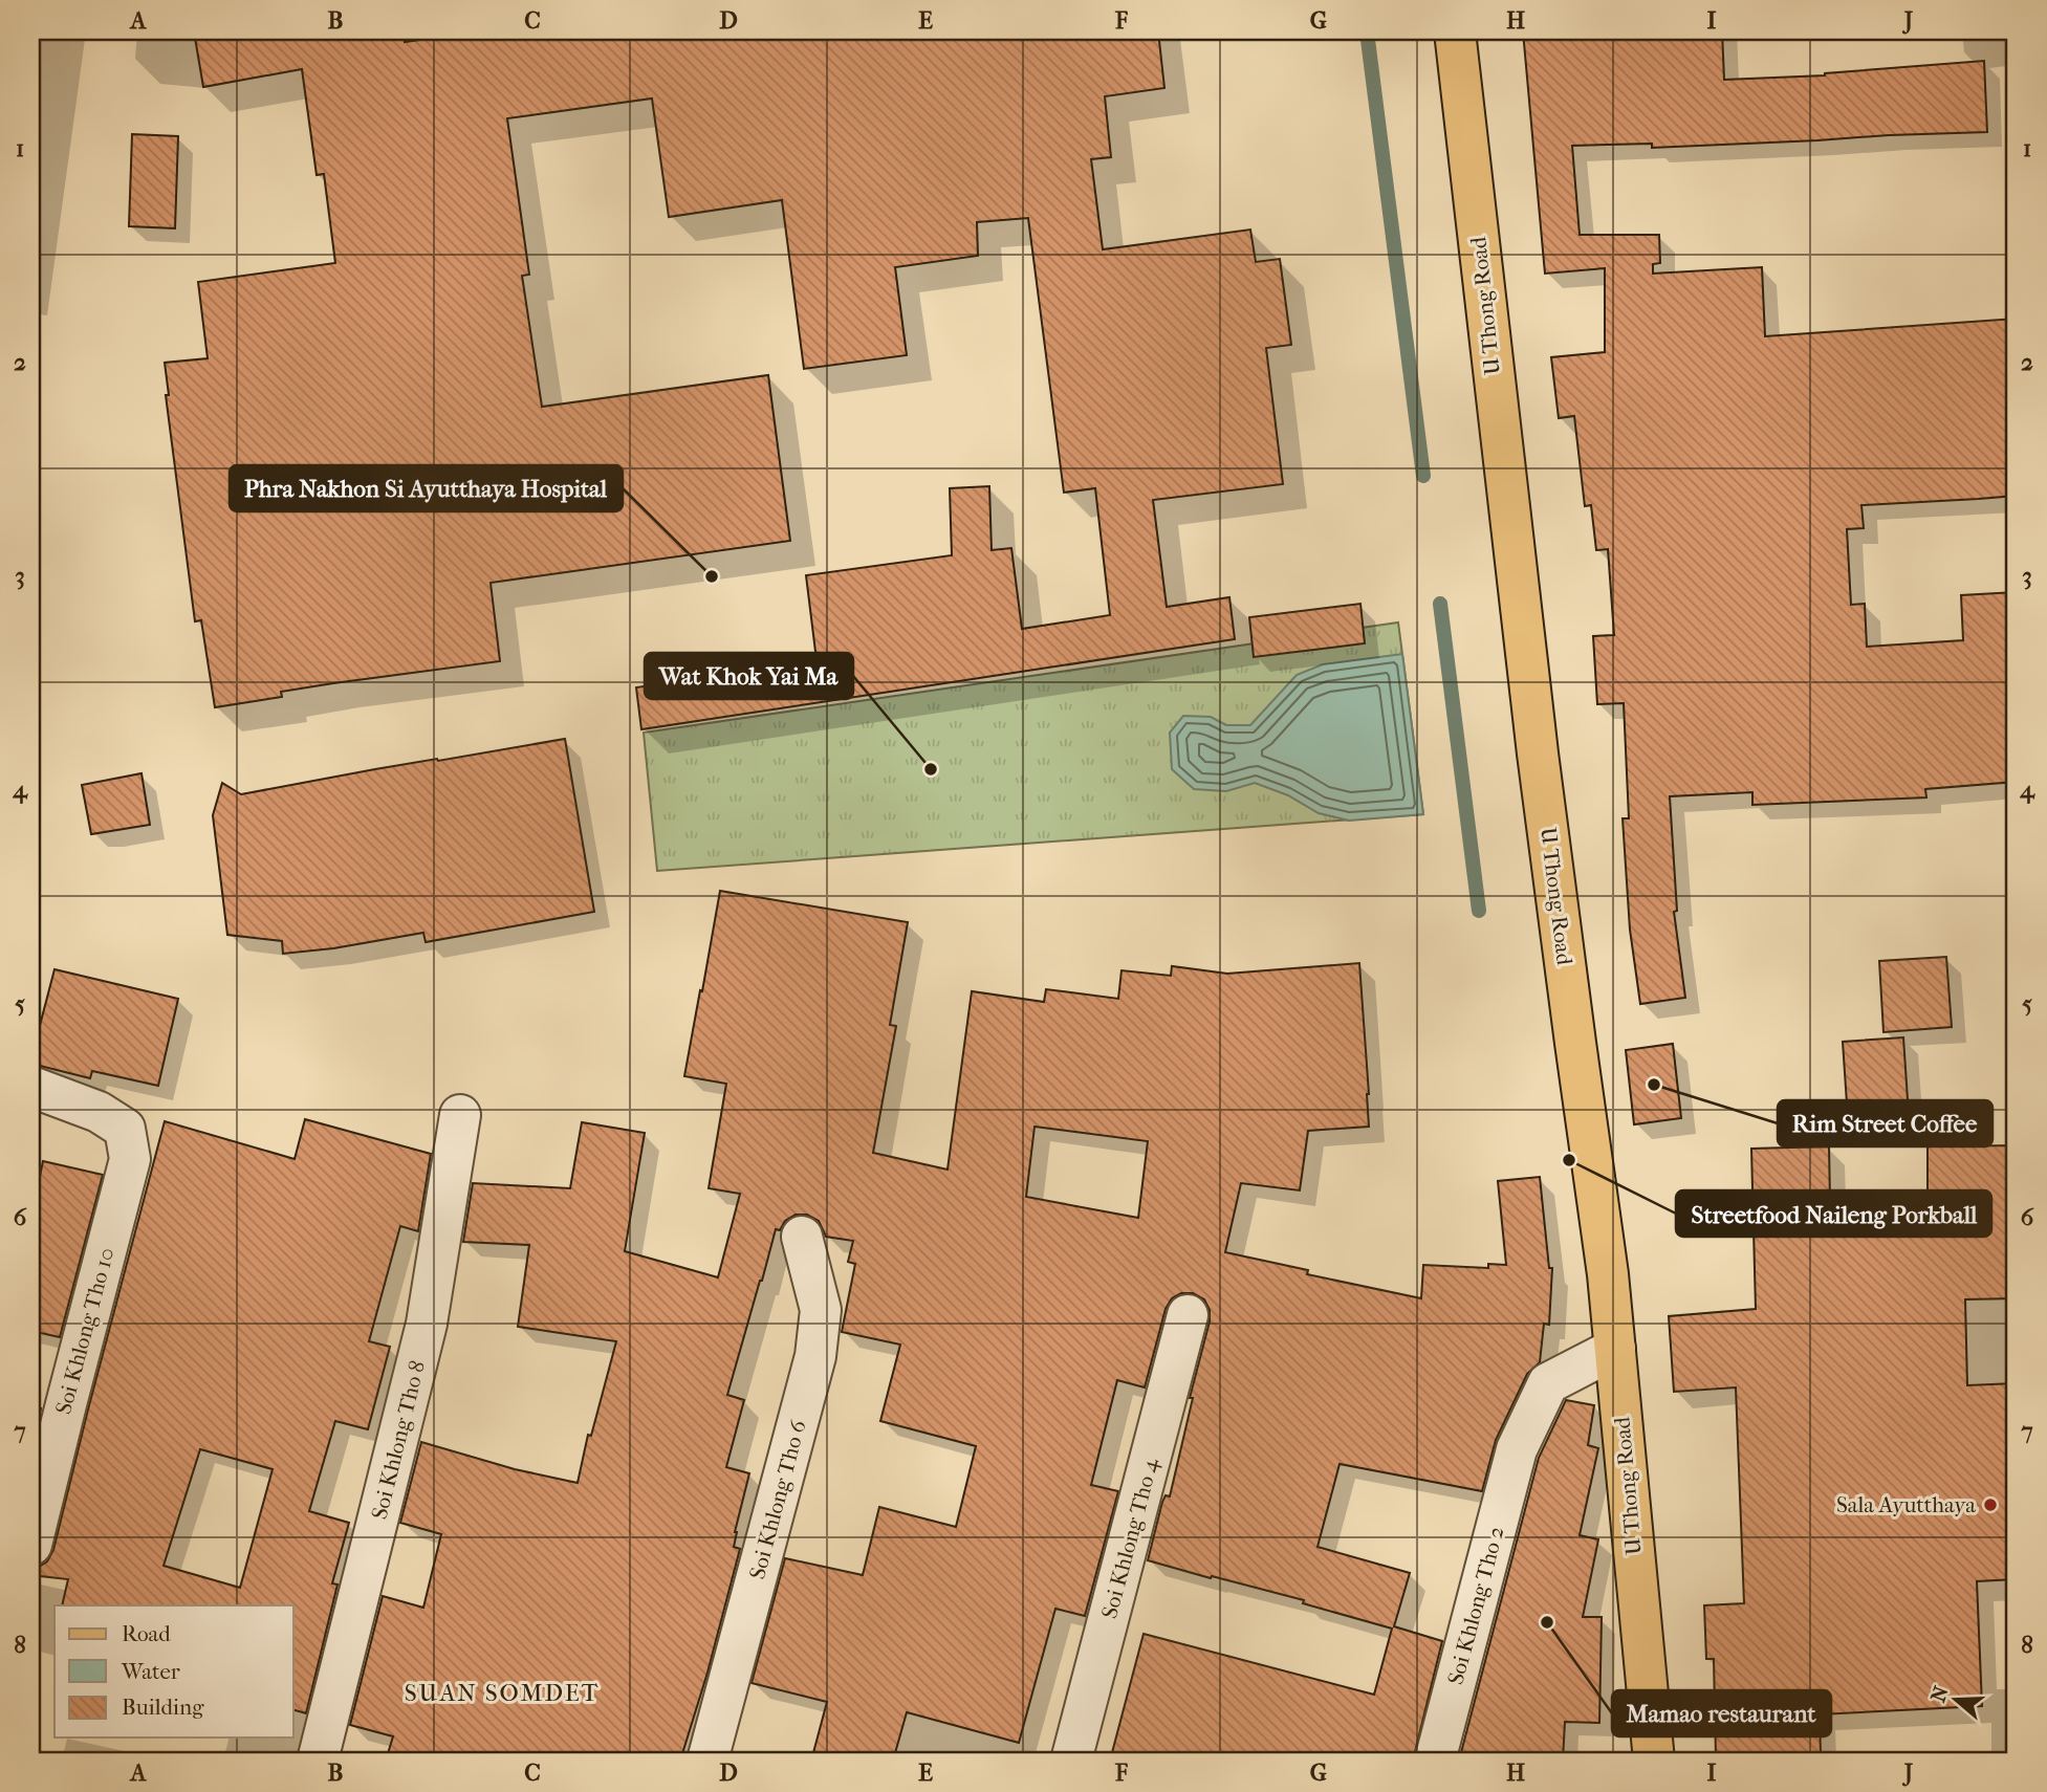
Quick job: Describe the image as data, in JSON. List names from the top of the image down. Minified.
{"streets":{"main road":["U Thong Road"],"street":["Soi Khlong Tho 10","Soi Khlong Tho 8","Soi Khlong Tho 6","Soi Khlong Tho 4","Soi Khlong Tho 2"]},"crossings":[["U Thong Road","Soi Khlong Tho 2"]],"districts":["SUAN SOMDET"],"places":["Phra Nakhon Si Ayutthaya Hospital","Wat Khok Yai Ma","Rim Street Coffee","Streetfood Naileng Porkball","Sala Ayutthaya","Mamao restaurant"],"legend":["Road","Water","Building"],"north":"left","grid":{"columns":["A","B","C","D","E","F","G","H","I","J"],"rows":["1","2","3","4","5","6","7","8"]}}
